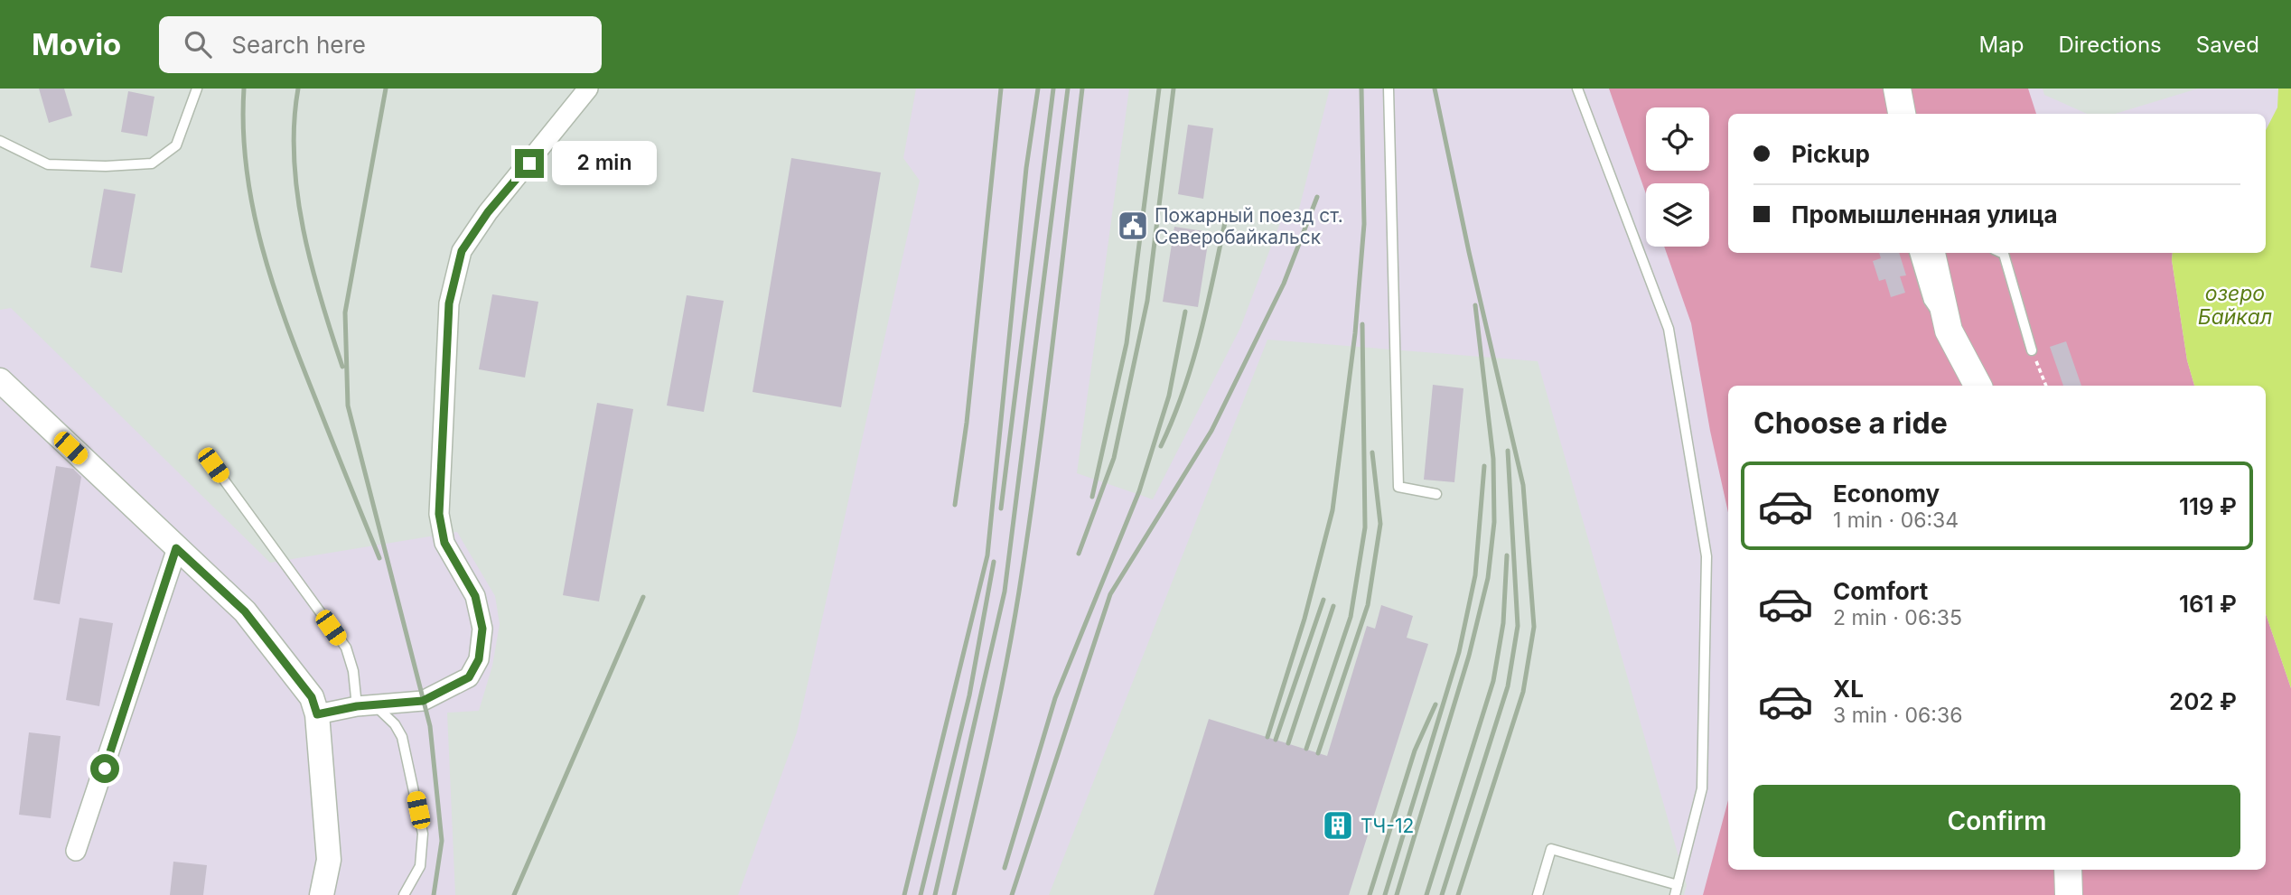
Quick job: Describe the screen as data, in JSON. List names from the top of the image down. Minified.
{"water":["озеро Байкал"],"places":{"public building":["Пожарный поезд ст. Северобайкальск"],"building":["ТЧ-12"]},"page":{"header":"Movio","search":"Search here","nav":["Map","Directions","Saved"],"banner":["Pickup","Промышленная улица"],"bubble":"2 min","heading":"Choose a ride","list":[{"name":"Economy","note":"1 min · 06:34","value":"119 ₽"},{"name":"Comfort","note":"2 min · 06:35","value":"161 ₽"},{"name":"XL","note":"3 min · 06:36","value":"202 ₽"}],"buttons":"Confirm"}}
